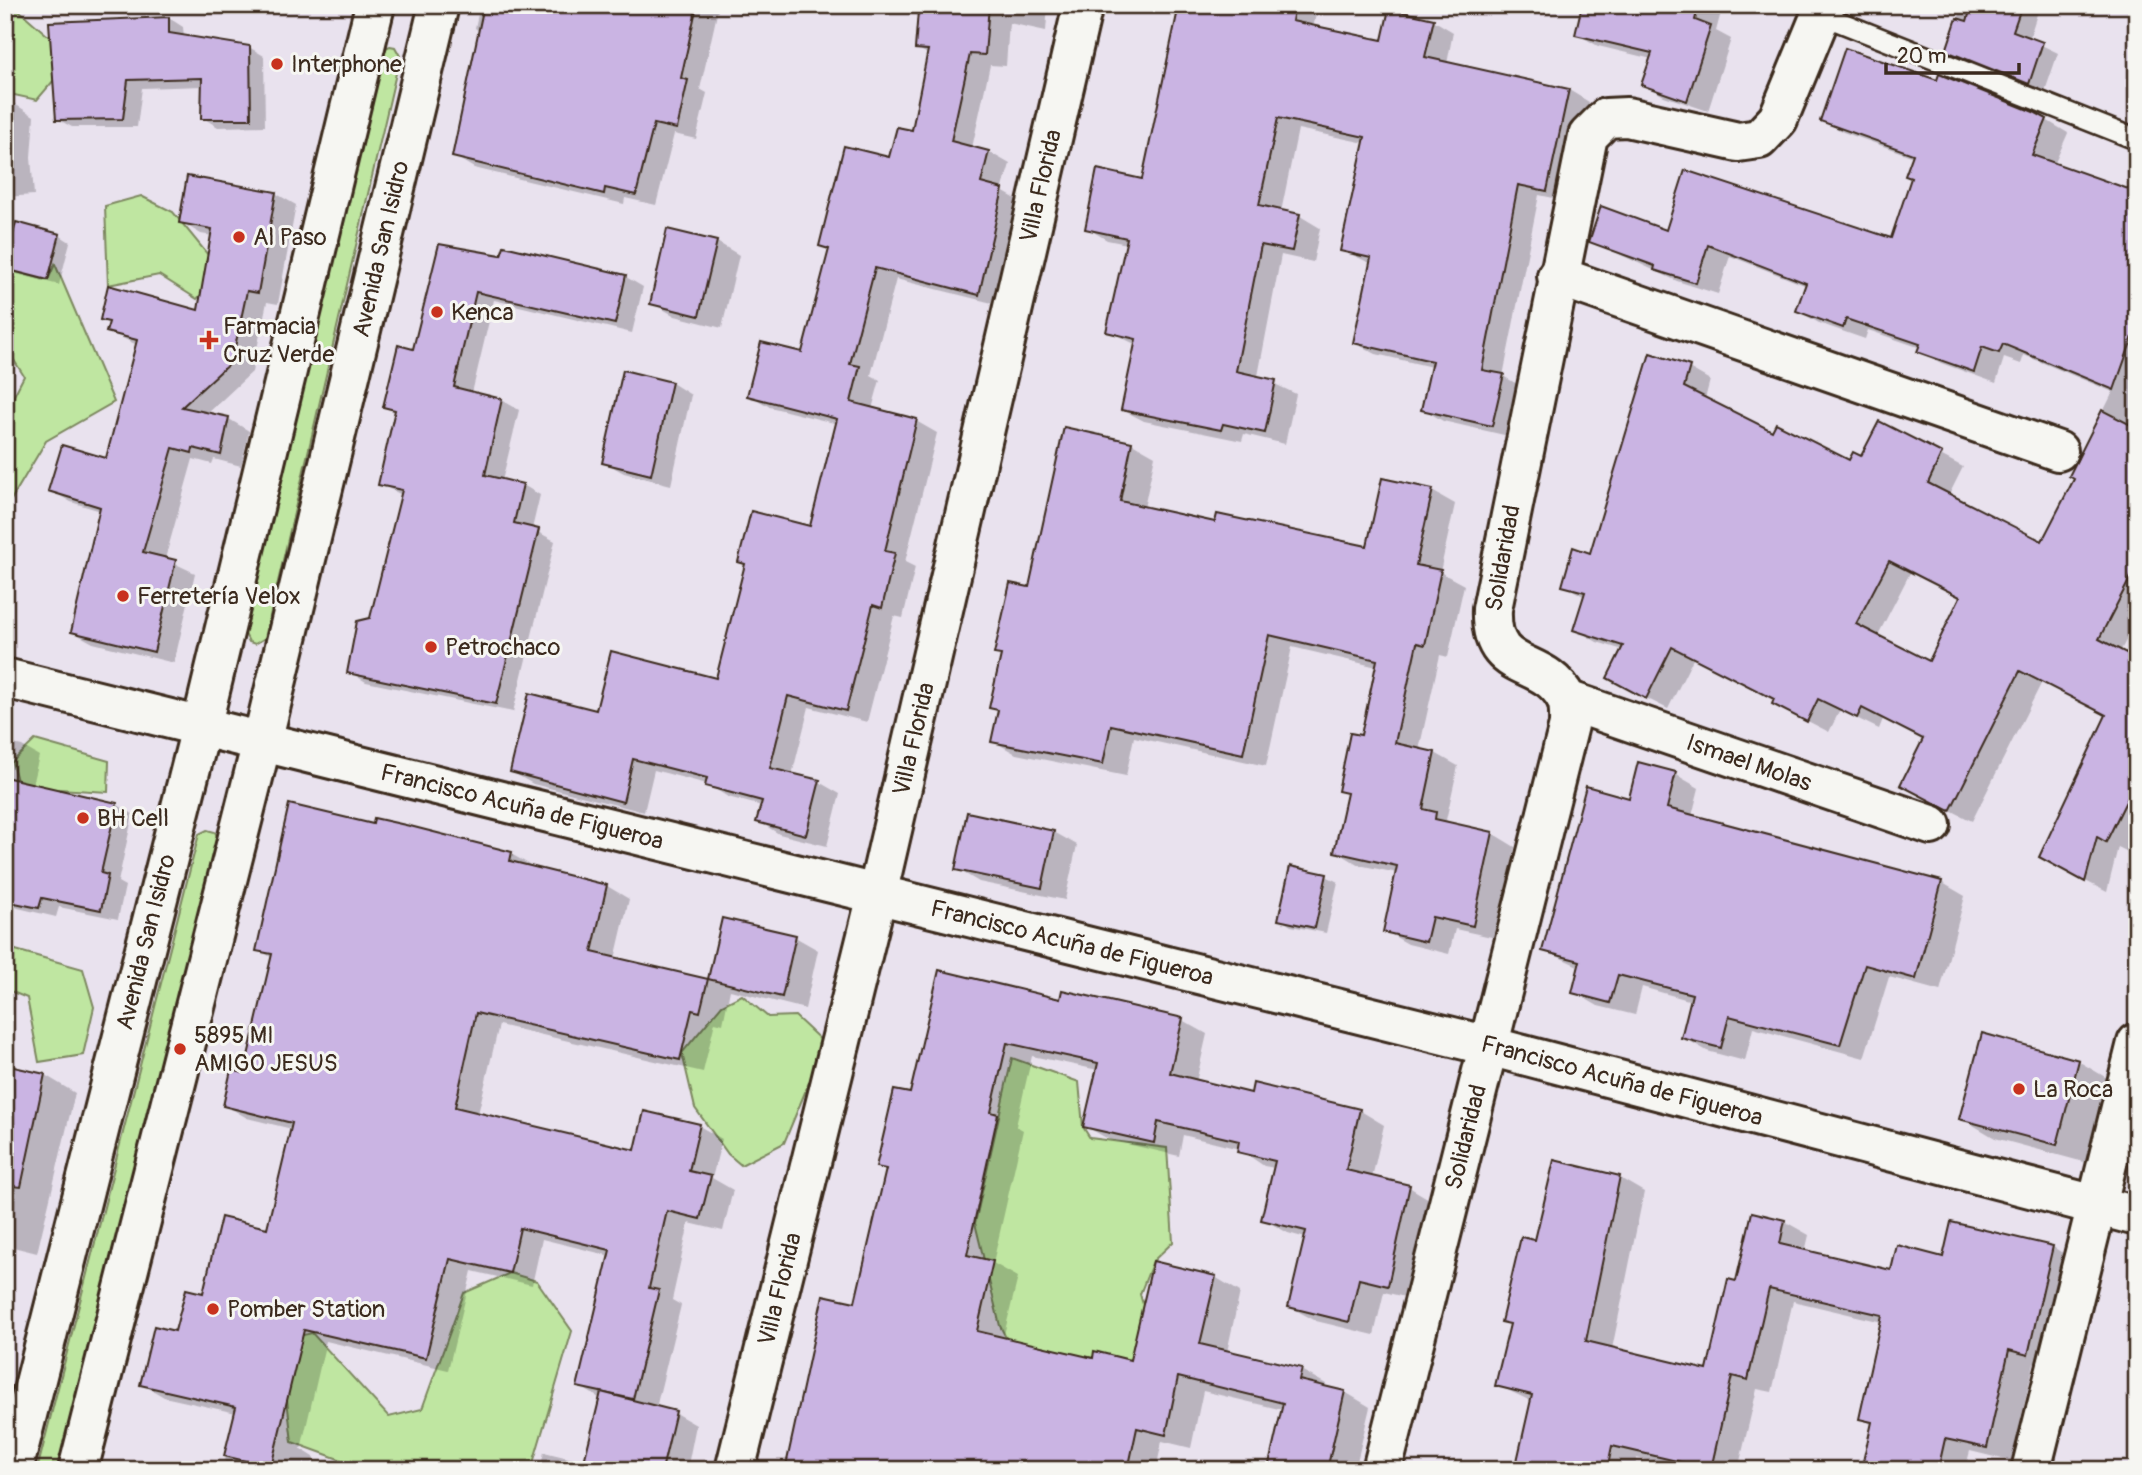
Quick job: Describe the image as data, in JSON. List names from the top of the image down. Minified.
{"streets":{"street":["Villa Florida","Avenida San Isidro","Solidaridad","Ismael Molas","Francisco Acuña de Figueroa"]},"crossings":[["Villa Florida","Francisco Acuña de Figueroa"],["Avenida San Isidro","Francisco Acuña de Figueroa"],["Solidaridad","Ismael Molas"],["Solidaridad","Francisco Acuña de Figueroa"]],"places":{"other":["Interphone","Al Paso","Kenca","Ferretería Velox","Petrochaco","BH Cell","5895 MI AMIGO JESUS","La Roca","Pomber Station"],"health":["Farmacia Cruz Verde"]},"scale_bar":"20 m"}
